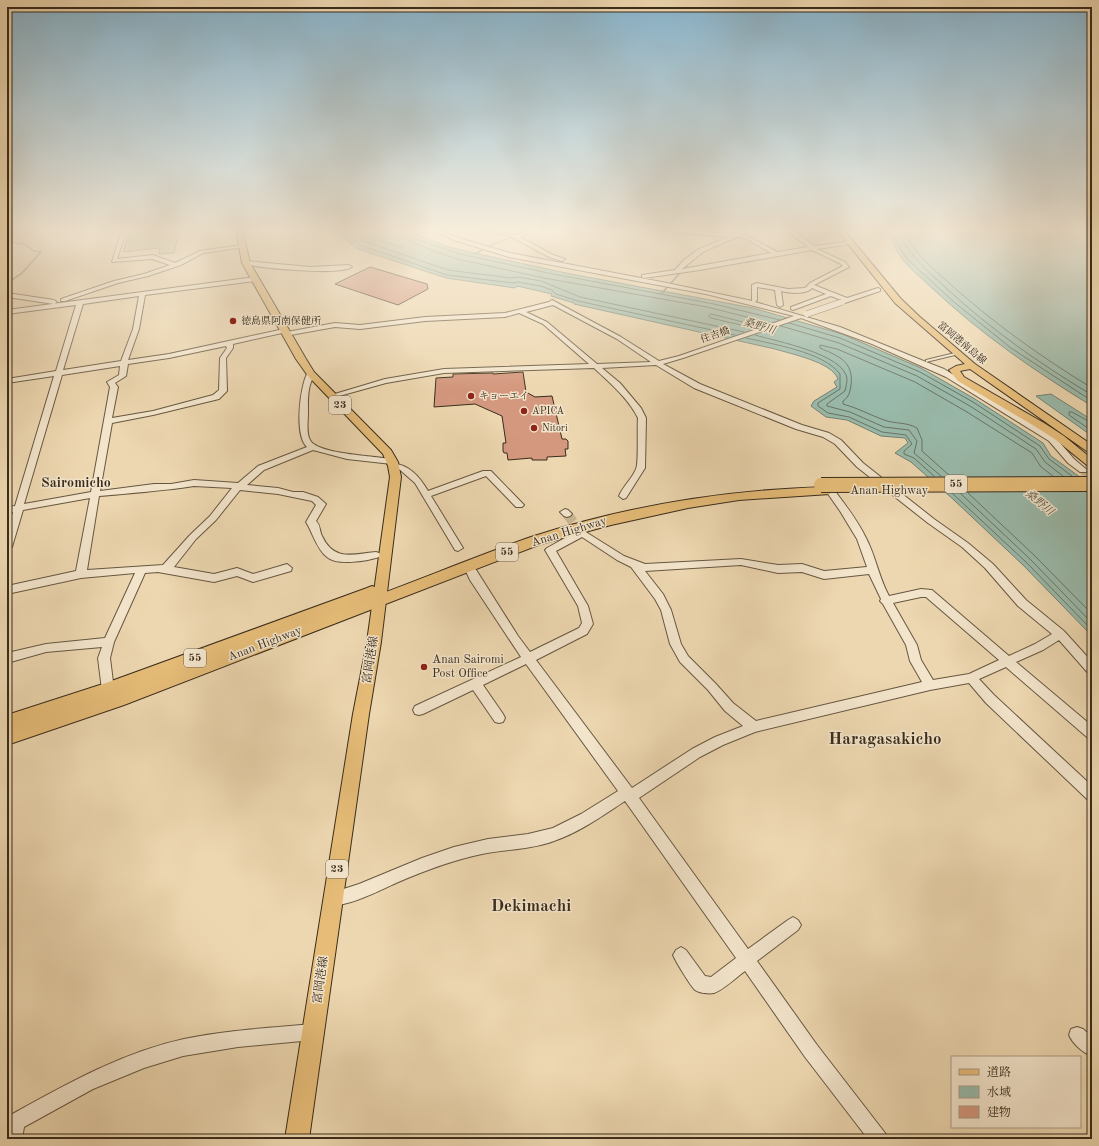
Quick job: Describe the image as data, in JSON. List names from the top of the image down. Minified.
{"streets":{"highway":["55","Anan Highway"],"main road":["富岡港南島線","23","富岡港線"],"street":["住吉橋"]},"crossings":[["住吉橋","富岡港南島線"],["住吉橋","23"],["23","富岡港線"],["Anan Highway","富岡港線"]],"districts":["Sairomicho","Haragasakicho","Dekimachi"],"water":["桑野川"],"places":["徳島県阿南保健所","キョーエイ","APICA","Nitori","Anan Sairomi Post Office"],"legend":["道路","水域","建物"]}
